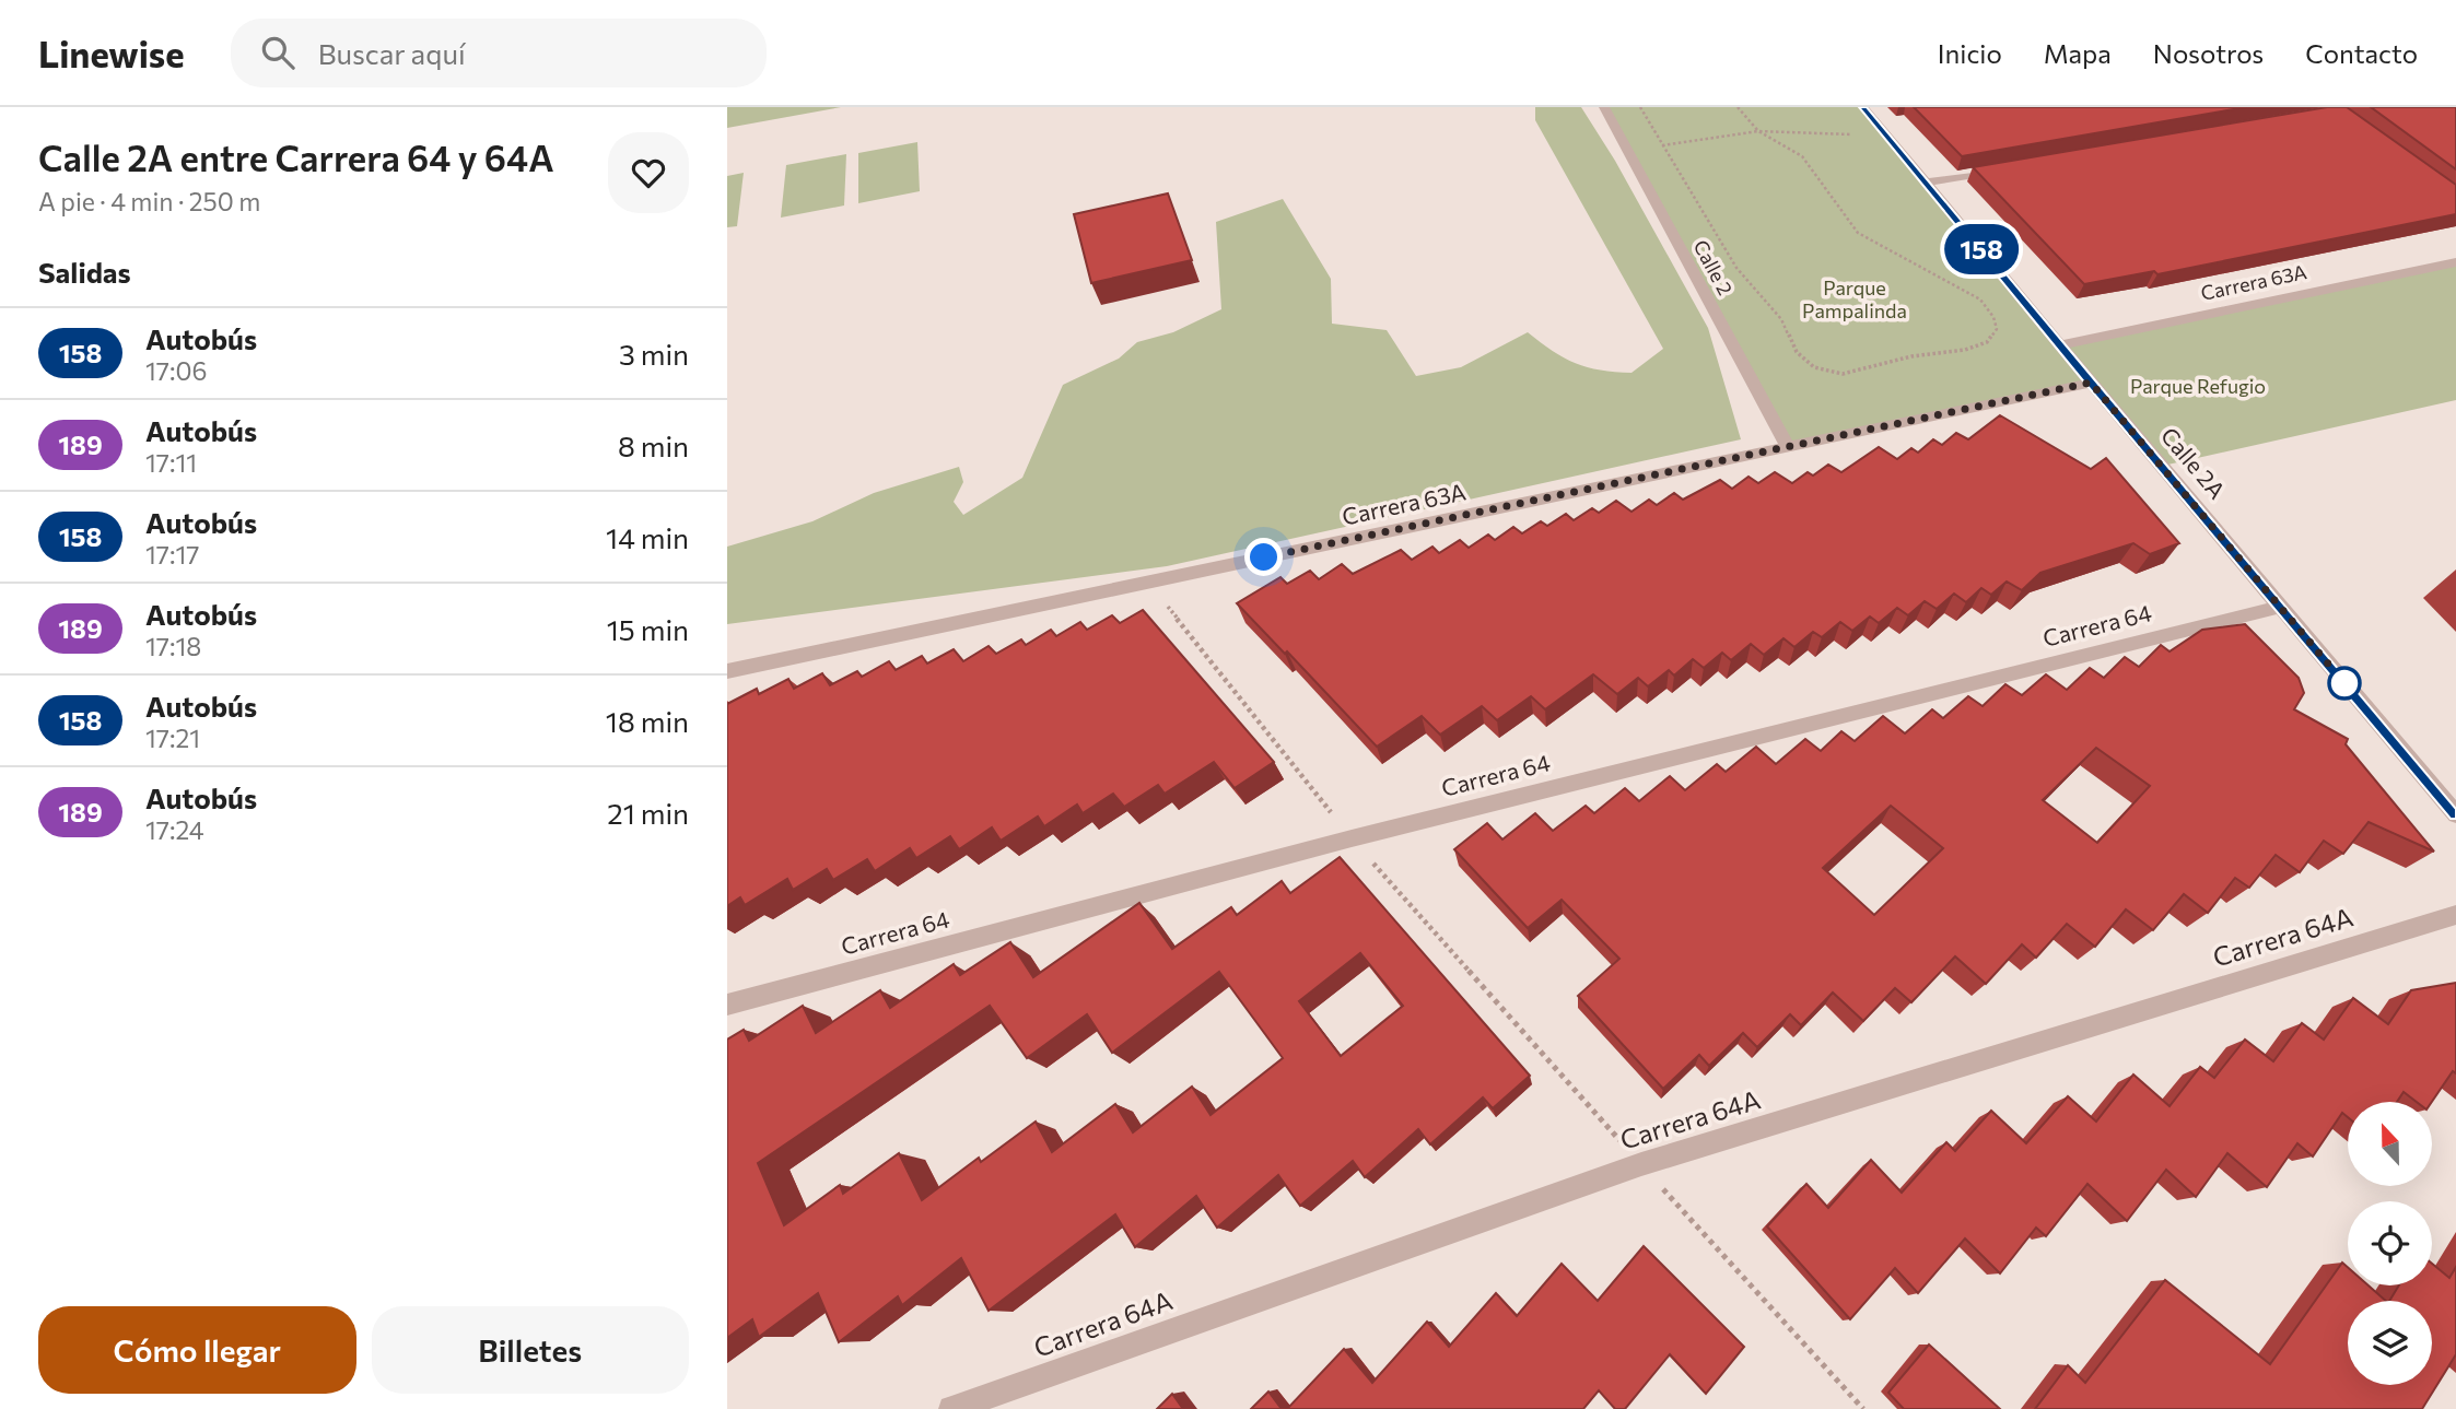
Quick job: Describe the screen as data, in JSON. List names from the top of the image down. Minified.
{"streets":{"street":["Calle 2","Carrera 63A","Calle 2A","Carrera 64","Carrera 64A"]},"crossings":[["Calle 2","Carrera 63A"],["Carrera 63A","Calle 2A"],["Calle 2A","Carrera 64"]],"parks":["Parque Pampalinda","Parque Refugio"],"lines":["bus line 158"],"north":"top","page":{"header":"Linewise","search":"Buscar aquí","nav":["Inicio","Mapa","Nosotros","Contacto"],"heading":[["Calle 2A entre Carrera 64 y 64A","A pie · 4 min · 250 m"],"Salidas"],"on_map":"158","list":[{"mark":"158","name":"Autobús","note":"17:06","value":"3 min"},{"mark":"189","name":"Autobús","note":"17:11","value":"8 min"},{"mark":"158","name":"Autobús","note":"17:17","value":"14 min"},{"mark":"189","name":"Autobús","note":"17:18","value":"15 min"},{"mark":"158","name":"Autobús","note":"17:21","value":"18 min"},{"mark":"189","name":"Autobús","note":"17:24","value":"21 min"}],"buttons":["Cómo llegar","Billetes"]}}
